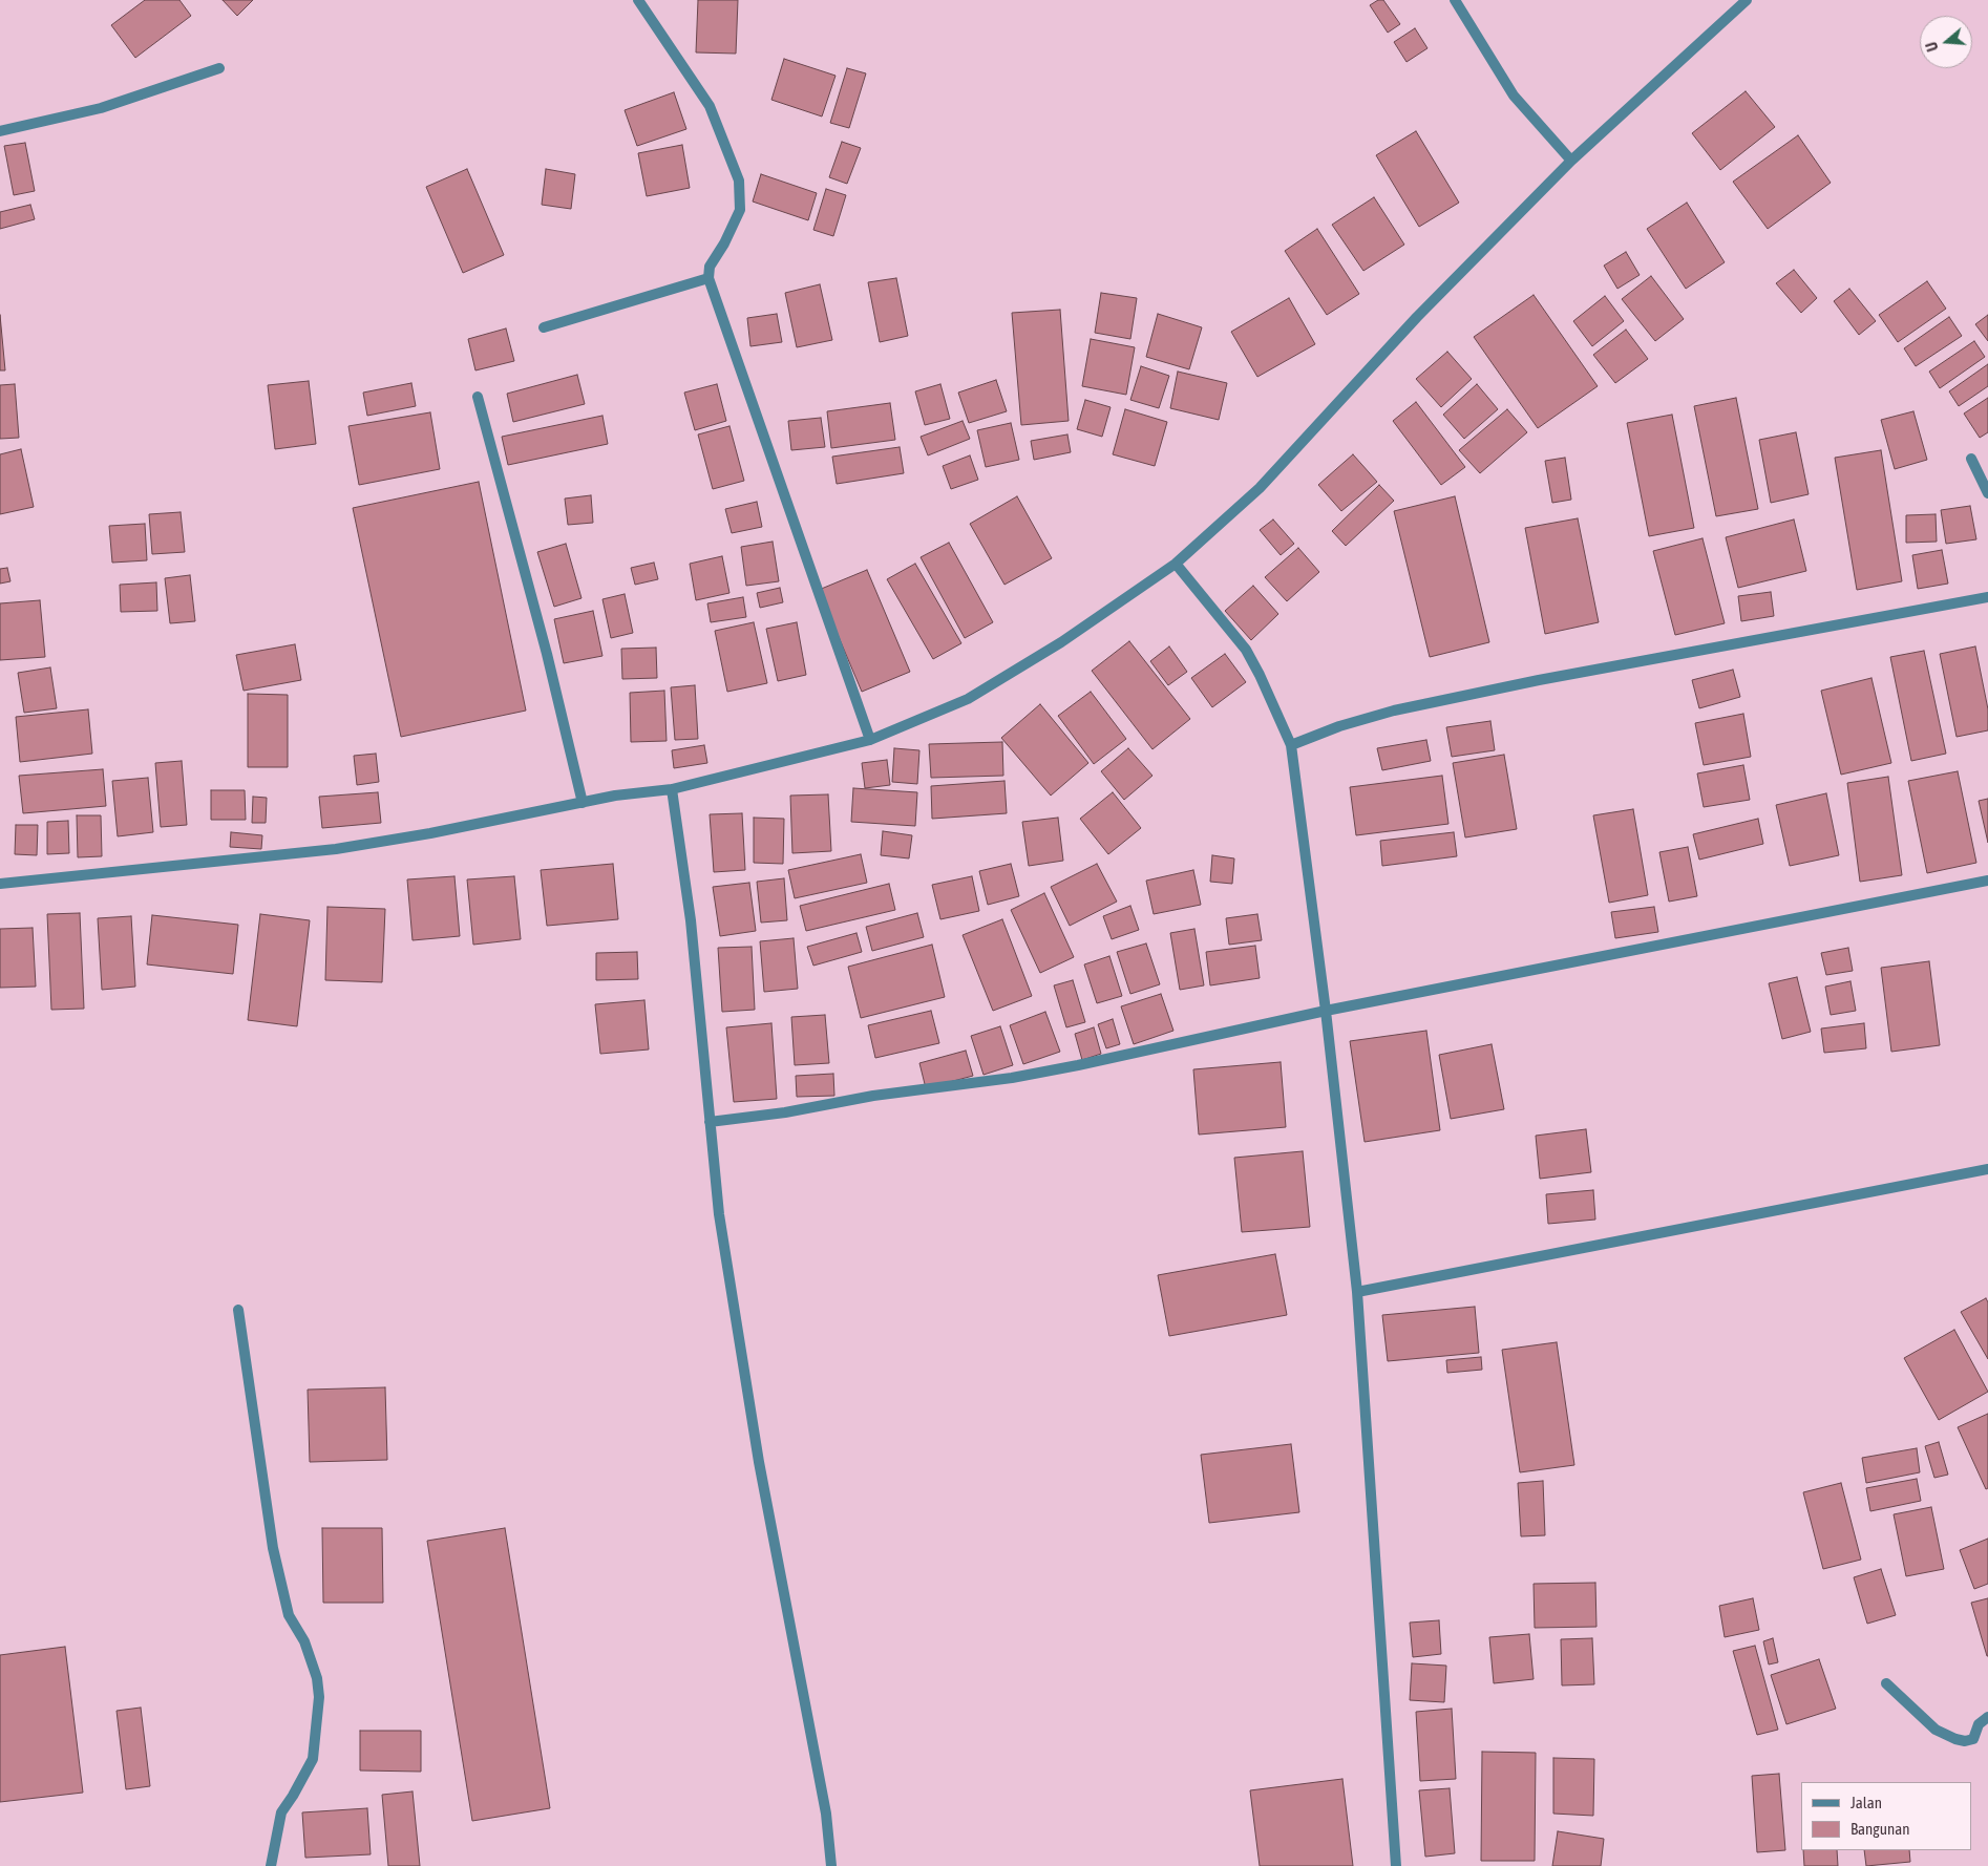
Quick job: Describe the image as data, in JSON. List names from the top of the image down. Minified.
{"legend":["Jalan","Bangunan"],"north":"left"}
